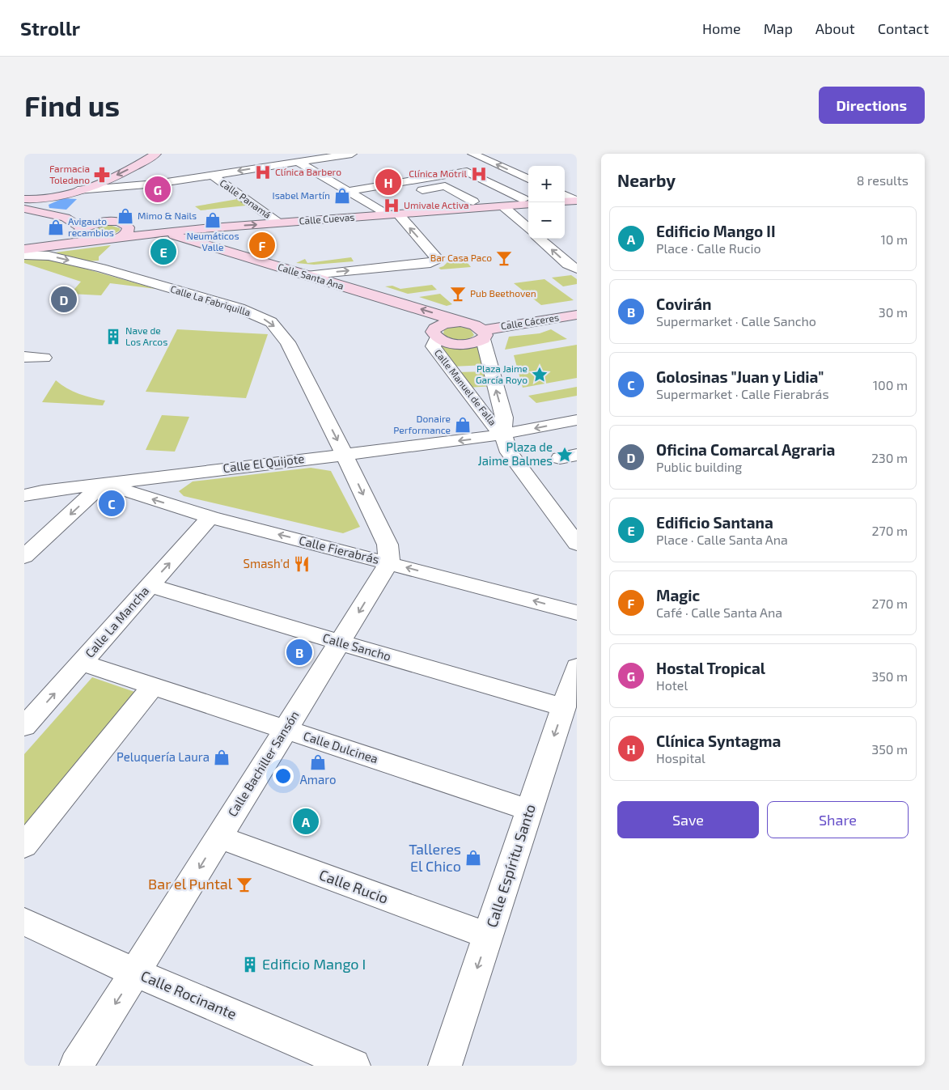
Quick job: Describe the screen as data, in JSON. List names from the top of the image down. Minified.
{"streets":{"main road":["Calle Cuevas","Calle Santa Ana","Calle Cáceres"],"street":["Calle Panamá","Calle La Fabriquilla","Calle Manuel de Falla","Calle El Quijote","Calle Fierabrás","Calle La Mancha","Calle Sancho","Calle Dulcinea","Calle Bachiller Sansón","Calle Espíritu Santo","Calle Rucio","Calle Rocinante"]},"crossings":[["Calle Panamá","Calle Cuevas"],["Calle Cuevas","Calle Santa Ana"],["Calle Santa Ana","Calle Cáceres"],["Calle Santa Ana","Calle Manuel de Falla"],["Calle La Fabriquilla","Calle El Quijote"],["Calle Cáceres","Calle Manuel de Falla"],["Calle Manuel de Falla","Calle El Quijote"],["Calle El Quijote","Calle Fierabrás"],["Calle Fierabrás","Calle La Mancha"],["Calle Fierabrás","Calle Bachiller Sansón"],["Calle La Mancha","Calle Sancho"],["Calle La Mancha","Calle Dulcinea"],["Calle Sancho","Calle Bachiller Sansón"],["Calle Sancho","Calle Espíritu Santo"],["Calle Dulcinea","Calle Bachiller Sansón"],["Calle Dulcinea","Calle Espíritu Santo"],["Calle Bachiller Sansón","Calle Rucio"],["Calle Bachiller Sansón","Calle Rocinante"],["Calle Espíritu Santo","Calle Rucio"]],"one_way":["Calle La Fabriquilla","Calle El Quijote","Calle Fierabrás","Calle Espíritu Santo"],"places":{"hospital":["Clínica Barbero","Clínica Motril","Umivale Activa"],"pharmacy":["Farmacia Toledano"],"shop":["Isabel Martín","Mimo & Nails","Neumáticos Valle","Avigauto recambios","Donaire Performance","Peluquería Laura","Amaro","Talleres El Chico"],"bar":["Bar Casa Paco","Pub Beethoven","Bar el Puntal"],"building":["Nave de Los Arcos","Edificio Mango I"],"place":["Plaza Jaime García Royo","Plaza de Jaime Balmes"],"restaurant":["Smash'd"]},"page":{"header":"Strollr","nav":["Home","Map","About","Contact"],"buttons":["Directions",["Save","Share"]],"title":"Find us","heading":["Nearby","8 results"],"map_buttons":["+","−"],"pins":["H","G","F","E","D","C","B","A"],"list":[{"mark":"A","name":"Edificio Mango II","note":"Place · Calle Rucio","value":"10 m"},{"mark":"B","name":"Covirán","note":"Supermarket · Calle Sancho","value":"30 m"},{"mark":"C","name":"Golosinas \"Juan y Lidia\"","note":"Supermarket · Calle Fierabrás","value":"100 m"},{"mark":"D","name":"Oficina Comarcal Agraria","note":"Public building","value":"230 m"},{"mark":"E","name":"Edificio Santana","note":"Place · Calle Santa Ana","value":"270 m"},{"mark":"F","name":"Magic","note":"Café · Calle Santa Ana","value":"270 m"},{"mark":"G","name":"Hostal Tropical","note":"Hotel","value":"350 m"},{"mark":"H","name":"Clínica Syntagma","note":"Hospital","value":"350 m"}]}}
